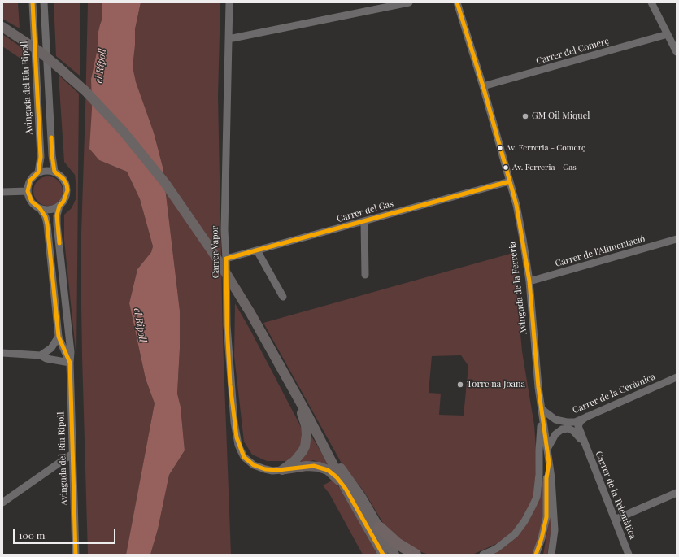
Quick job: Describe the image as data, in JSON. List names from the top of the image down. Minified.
{"streets":{"street":["Carrer del Comerç","Avinguda del Riu Ripoll","Carrer del Gas","Carrer de l'Alimentació","Carrer Vapor","Avinguda de la Ferreria","Carrer de la Ceràmica","Carrer de la Telemàtica"]},"crossings":[["Carrer del Comerç","Avinguda de la Ferreria"],["Carrer del Gas","Carrer Vapor"],["Carrer del Gas","Avinguda de la Ferreria"],["Carrer de l'Alimentació","Avinguda de la Ferreria"],["Avinguda de la Ferreria","Carrer de la Ceràmica"]],"water":["el Ripoll"],"places":["GM Oil Miquel","Av. Ferreria - Comerç","Av. Ferreria - Gas","Torre na Joana"],"scale_bar":"100 m"}
